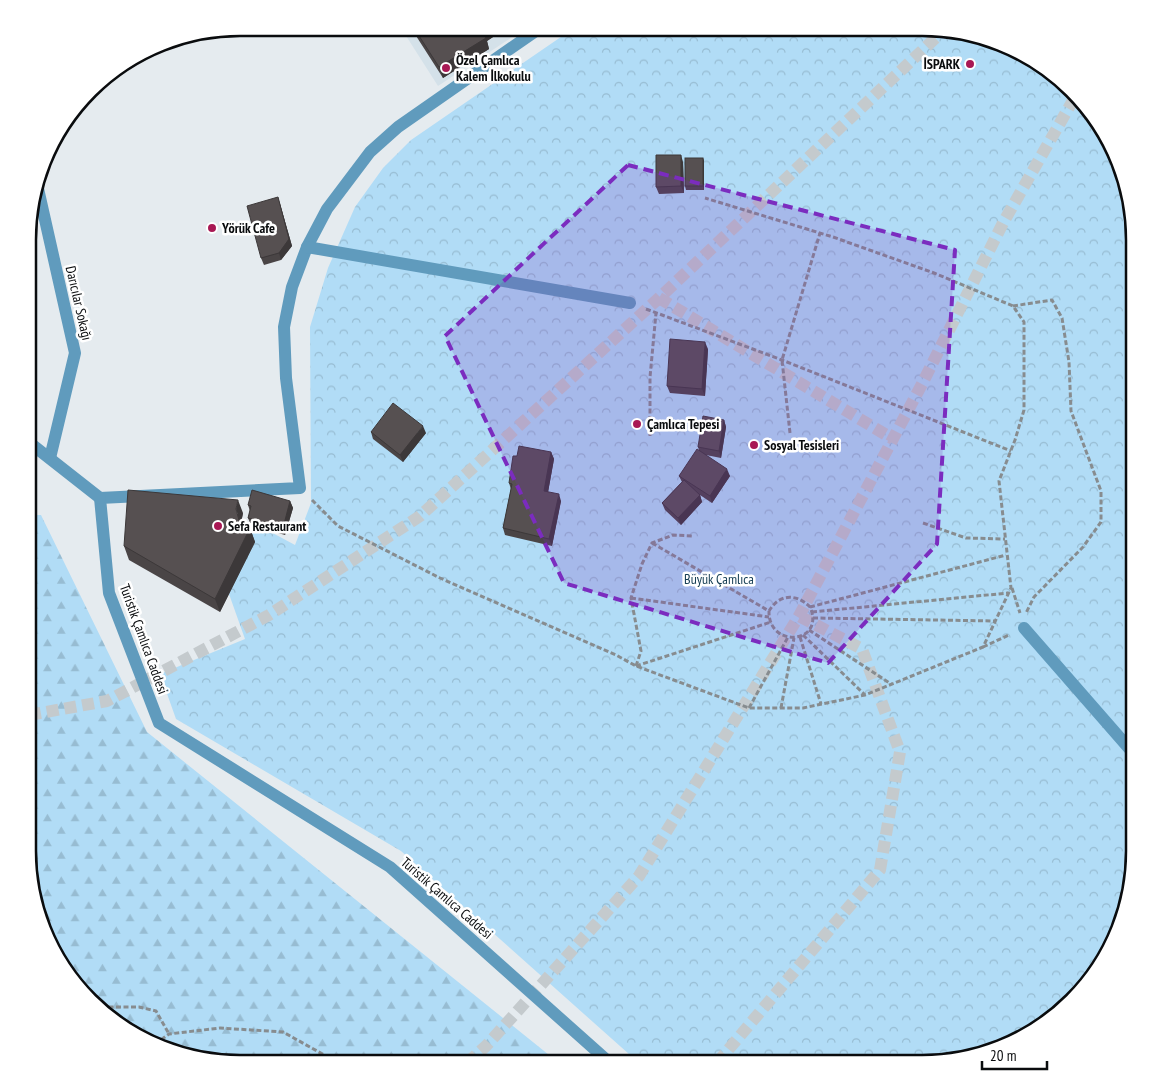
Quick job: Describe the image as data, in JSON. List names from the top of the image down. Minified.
{"streets":{"street":["Darıcılar Sokağı","Turistik Çamlıca Caddesi"]},"parks":["Büyük Çamlıca"],"places":["İSPARK","Özel Çamlıca Kalem İlkokulu","Yörük Cafe","Çamlıca Tepesi","Sosyal Tesisleri","Sefa Restaurant"],"scale_bar":"20 m"}
